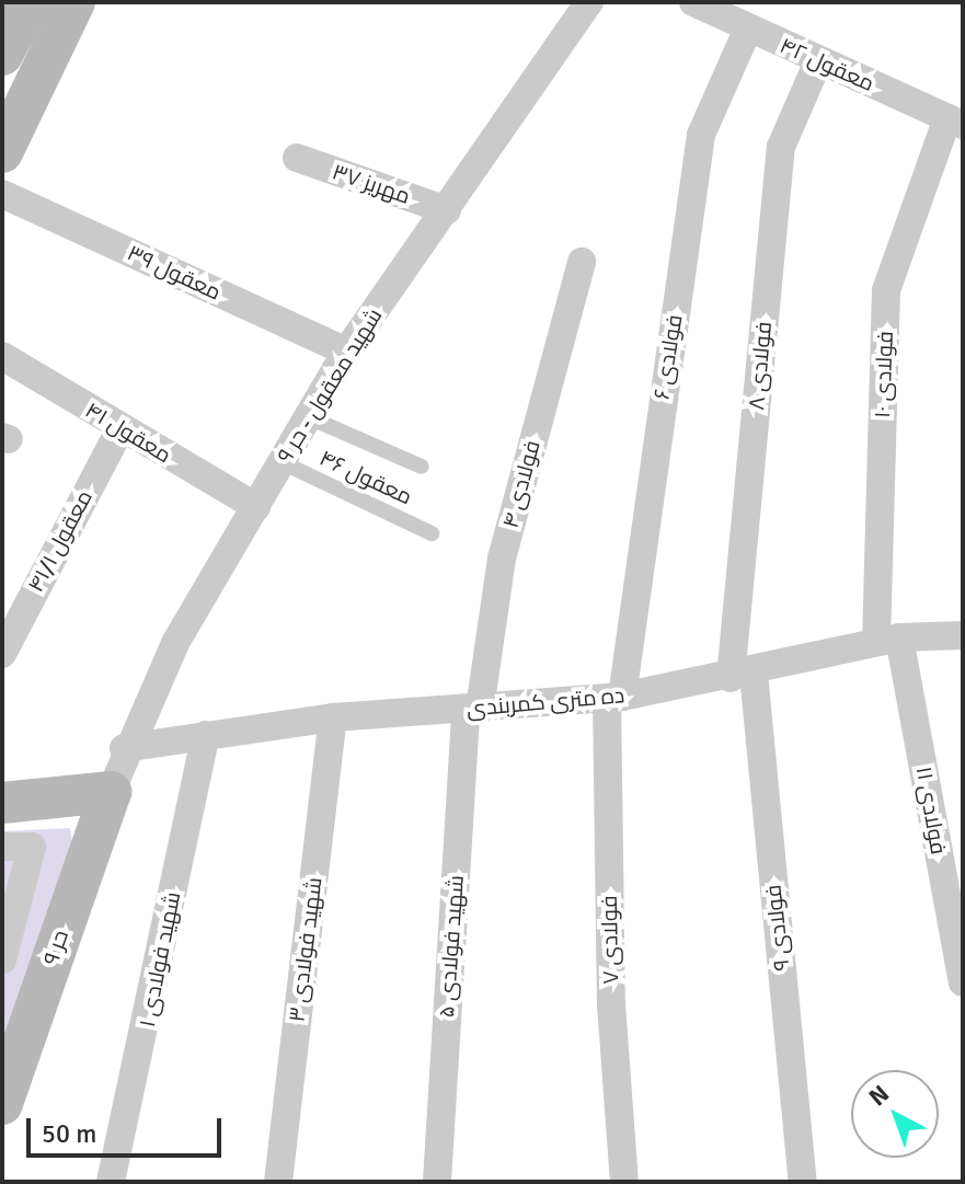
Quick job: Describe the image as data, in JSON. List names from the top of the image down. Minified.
{"streets":{"street":["معقول ۴۲","مهریز ۳۷","معقول ۳۹","فولادی ۶","فولادی ۸","فولادی ۱۰","شهید معقول - حر ۹","معقول ۴۱","فولادی ۴","معقول ۴۱/۱","ده متری کمربندی","فولادی ۱۱","فولادی ۹","فولادی ۷","شهید فولادی ۵","حر ۹","شهید فولادی ۳","شهید فولادی ۱"],"lane":["معقول ۴۶"]},"crossings":[["معقول ۴۲","فولادی ۶"],["معقول ۴۲","فولادی ۸"],["معقول ۴۲","فولادی ۱۰"],["مهریز ۳۷","شهید معقول - حر ۹"],["معقول ۳۹","شهید معقول - حر ۹"],["فولادی ۶","ده متری کمربندی"],["فولادی ۶","فولادی ۷"],["فولادی ۸","ده متری کمربندی"],["فولادی ۸","فولادی ۹"],["فولادی ۱۰","ده متری کمربندی"],["فولادی ۱۰","فولادی ۱۱"],["شهید معقول - حر ۹","معقول ۴۱"],["شهید معقول - حر ۹","معقول ۴۶"],["شهید معقول - حر ۹","ده متری کمربندی"],["شهید معقول - حر ۹","حر ۹"],["معقول ۴۱","معقول ۴۱/۱"],["فولادی ۴","ده متری کمربندی"],["فولادی ۴","شهید فولادی ۵"],["ده متری کمربندی","فولادی ۱۱"],["ده متری کمربندی","فولادی ۹"],["ده متری کمربندی","فولادی ۷"],["ده متری کمربندی","شهید فولادی ۵"],["ده متری کمربندی","شهید فولادی ۳"],["ده متری کمربندی","شهید فولادی ۱"]],"scale_bar":"50 m","north":"top left"}
